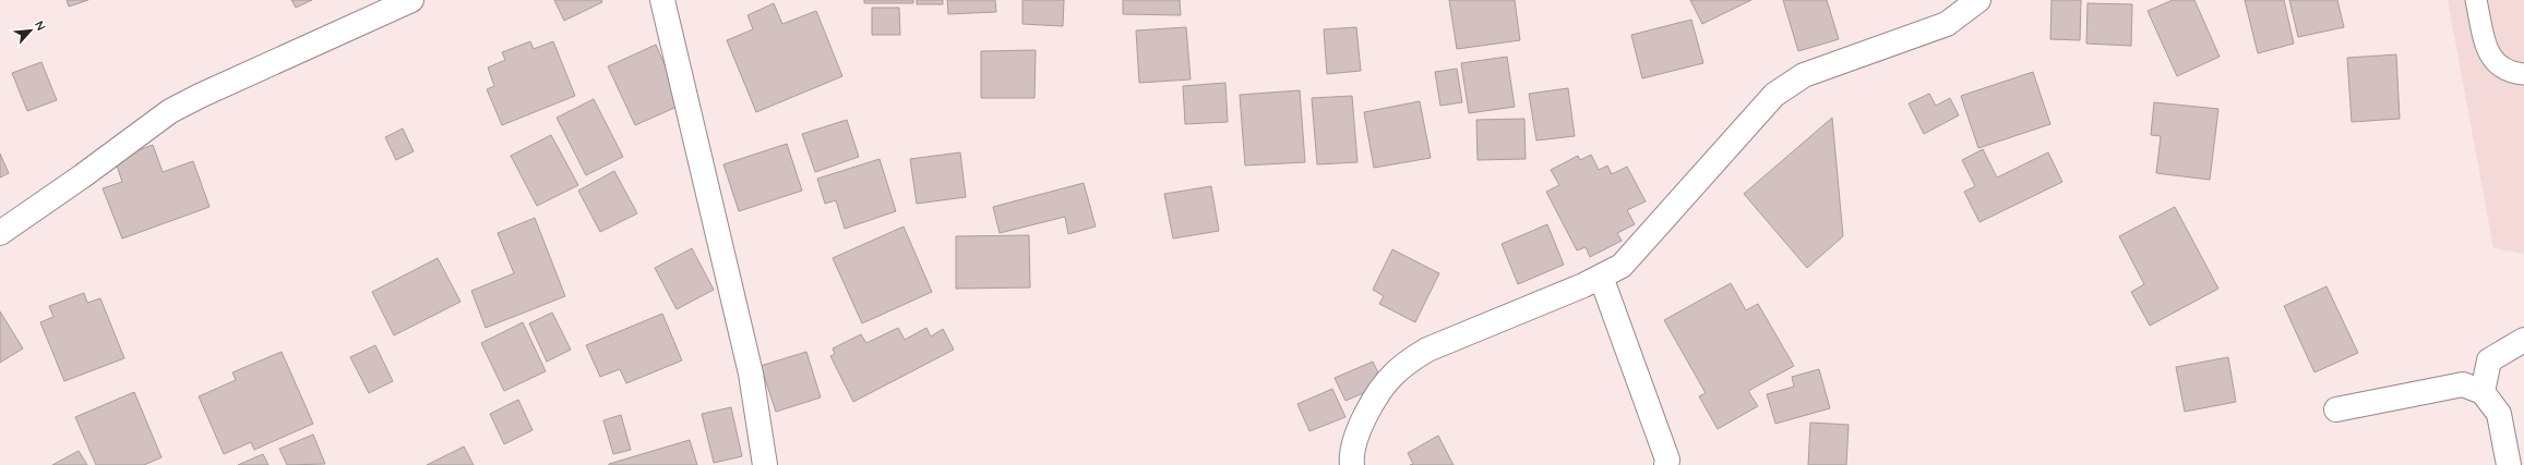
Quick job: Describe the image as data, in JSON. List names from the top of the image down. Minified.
{"north":"top right"}
